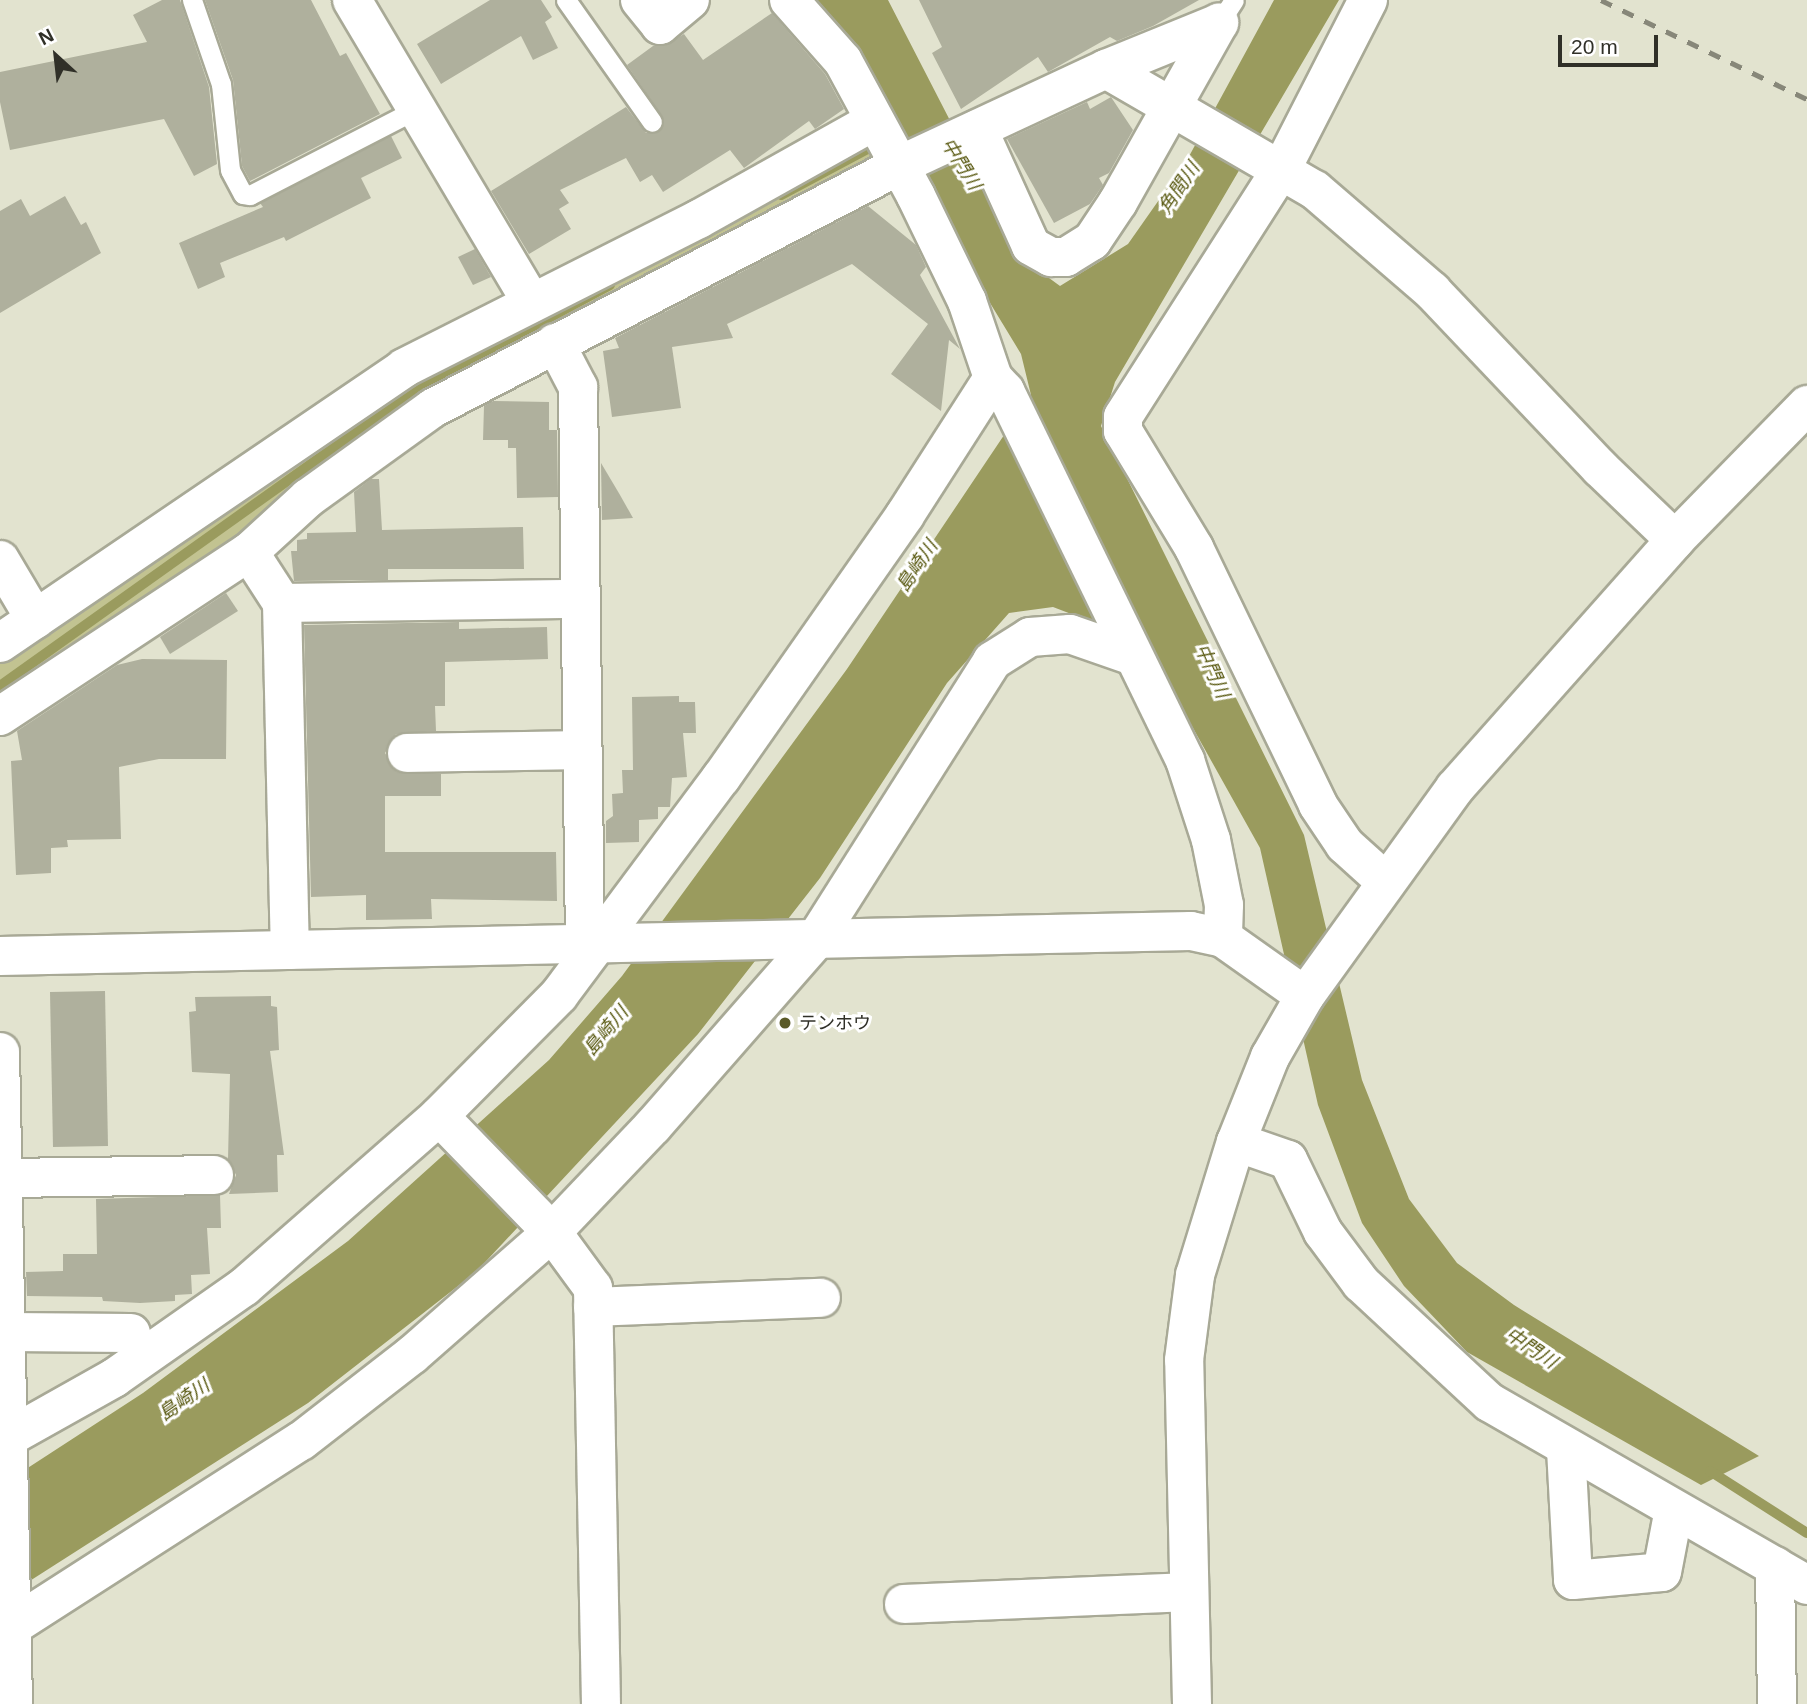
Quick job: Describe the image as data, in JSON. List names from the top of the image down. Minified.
{"water":["中門川","角間川","島崎川"],"places":["テンホウ"],"scale_bar":"20 m","north":"top left"}
